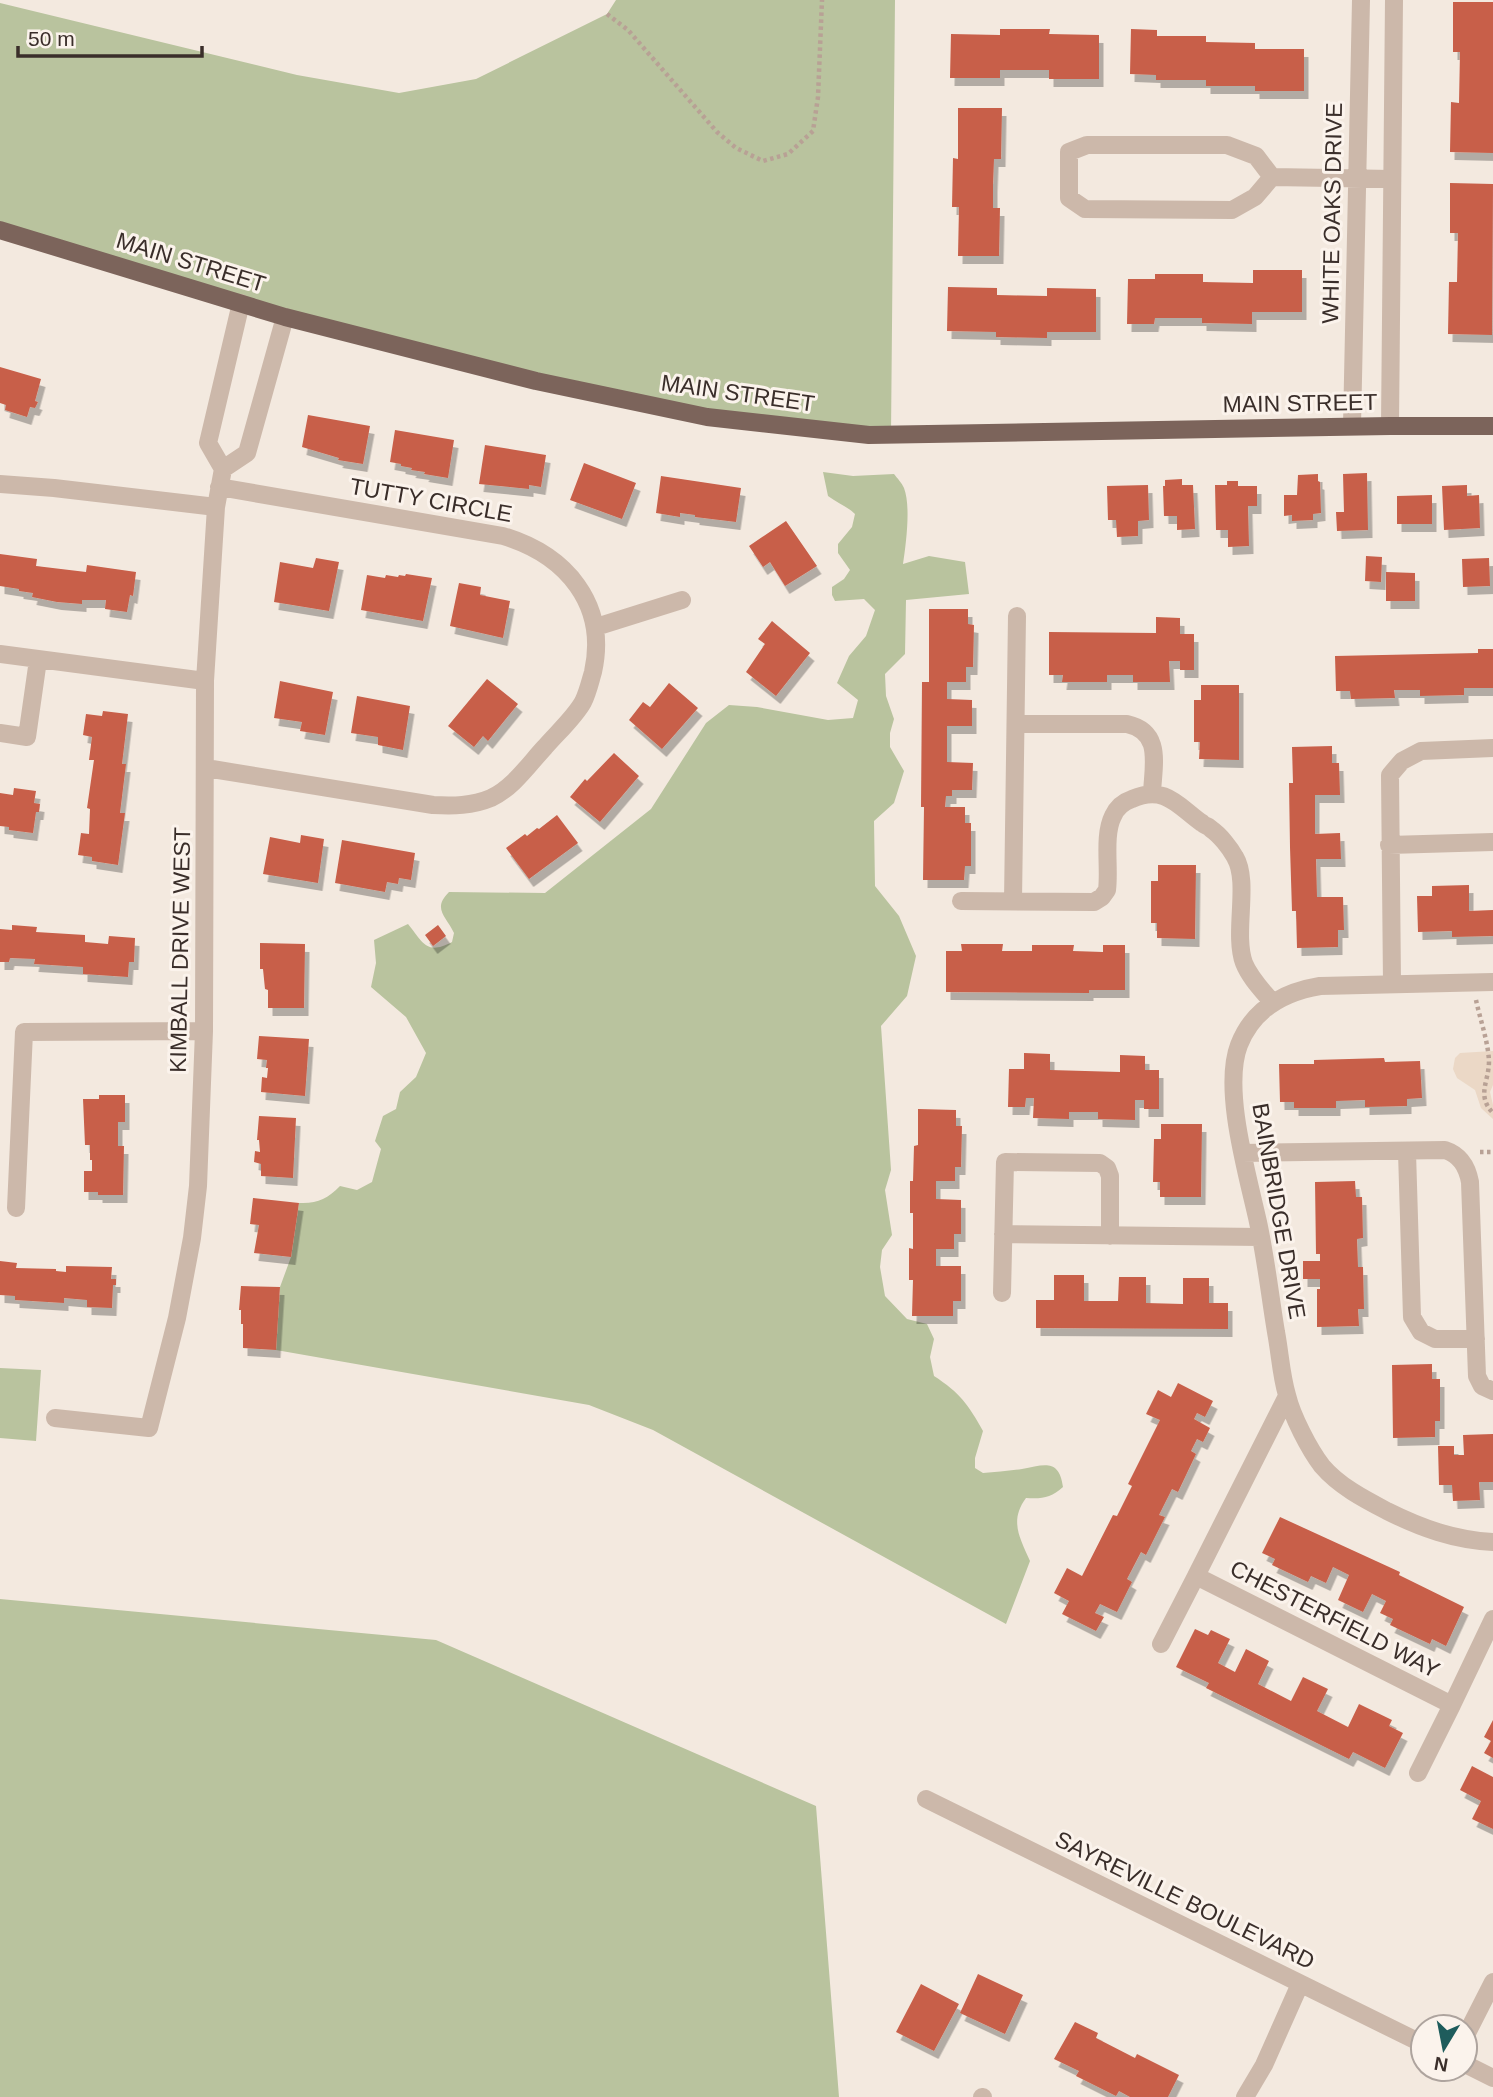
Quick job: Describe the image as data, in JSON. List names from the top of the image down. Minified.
{"streets":{"main road":["MAIN STREET"],"street":["WHITE OAKS DRIVE","TUTTY CIRCLE","KIMBALL DRIVE WEST","BAINBRIDGE DRIVE","CHESTERFIELD WAY","SAYREVILLE BOULEVARD"]},"crossings":[["WHITE OAKS DRIVE","MAIN STREET"],["TUTTY CIRCLE","KIMBALL DRIVE WEST"],["BAINBRIDGE DRIVE","CHESTERFIELD WAY"]],"scale_bar":"50 m","north":"bottom"}
